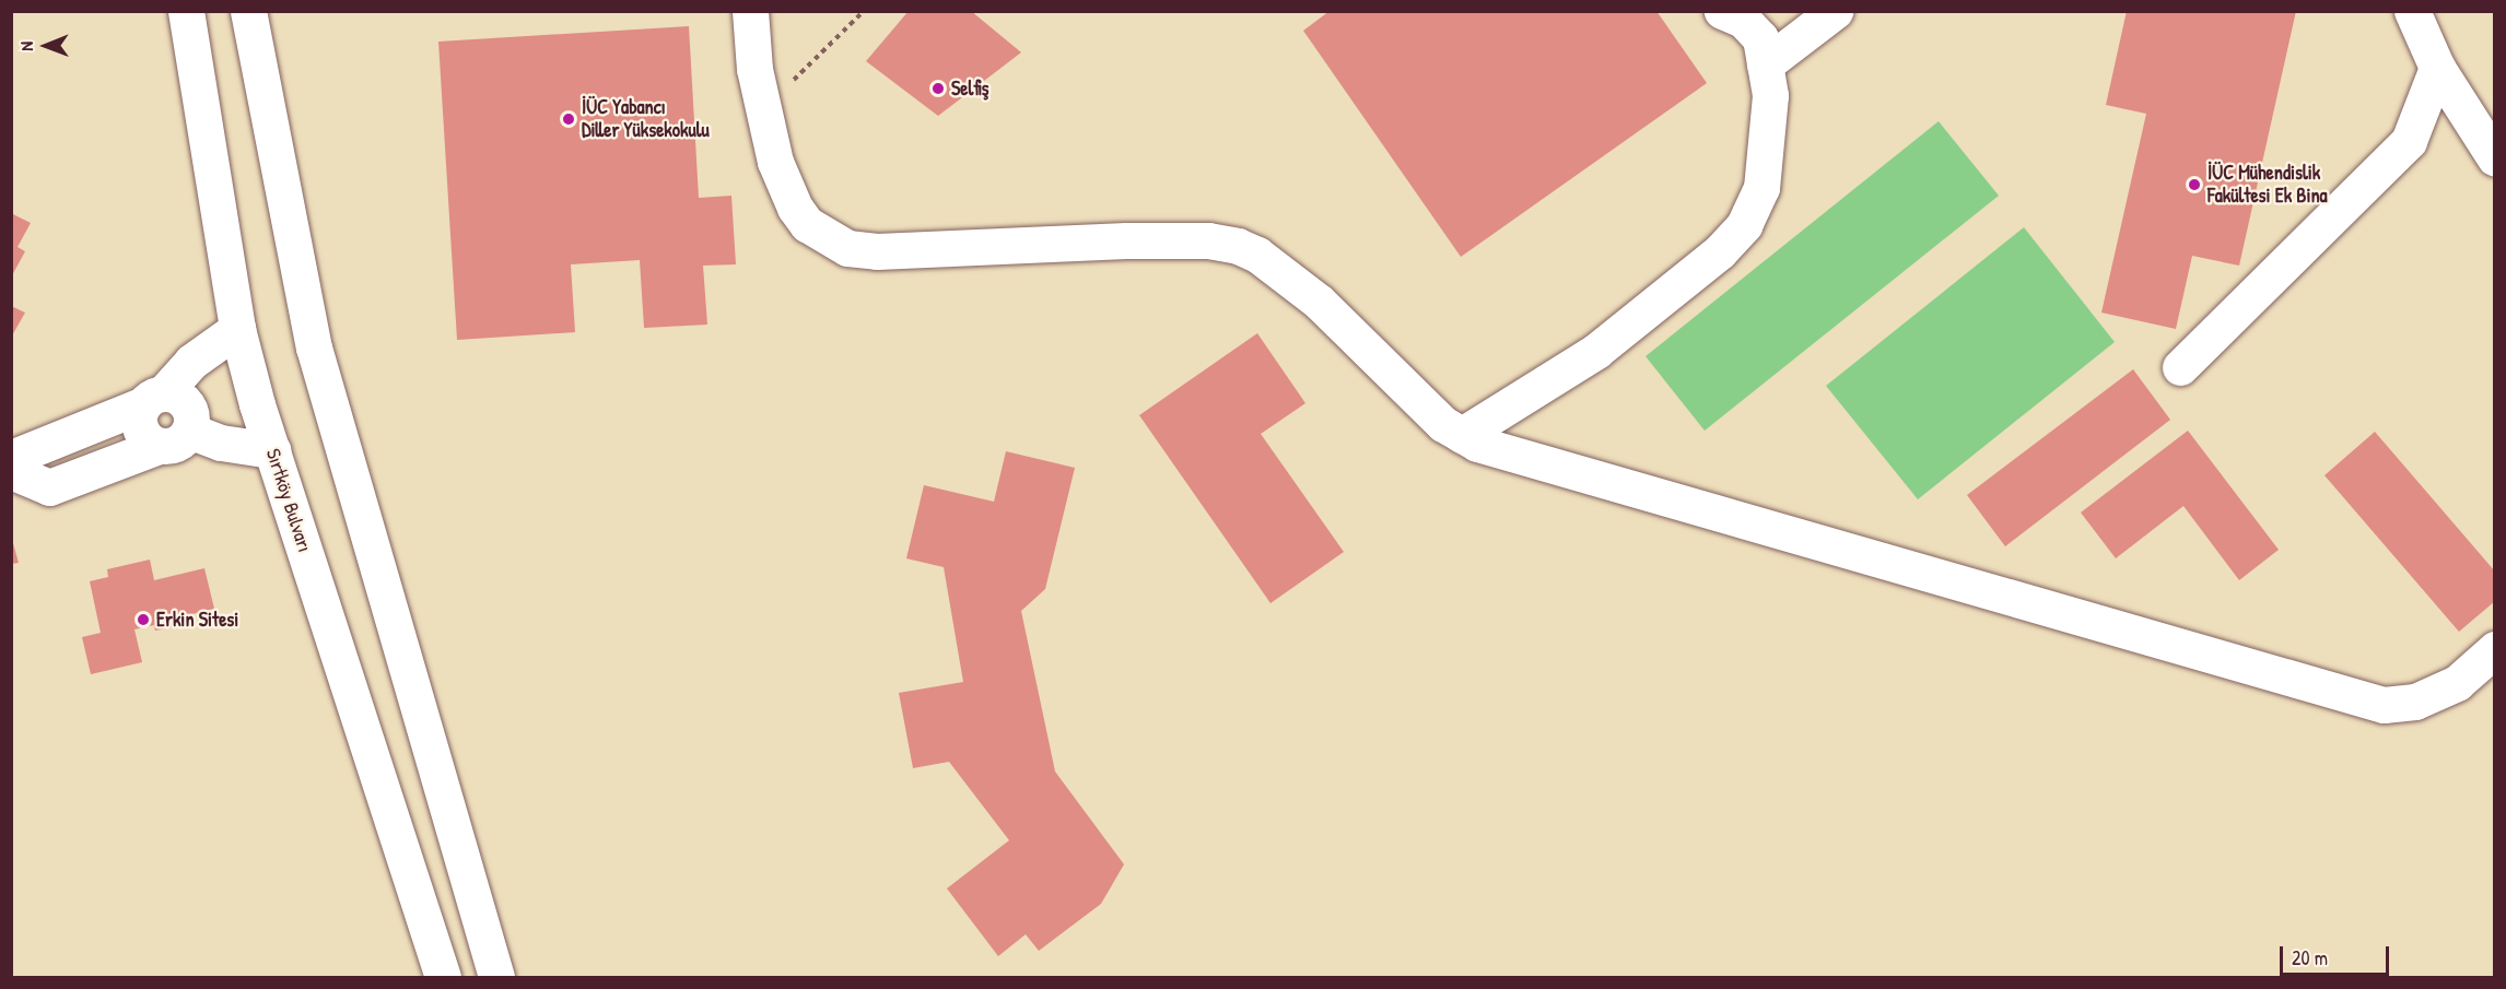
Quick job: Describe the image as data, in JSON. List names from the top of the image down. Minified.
{"streets":{"main road":["Sırtköy Bulvarı"]},"places":["Selfiş","İÜC Yabancı Diller Yüksekokulu","İÜC Mühendislik Fakültesi Ek Bina","Erkin Sitesi"],"scale_bar":"20 m","north":"left"}
